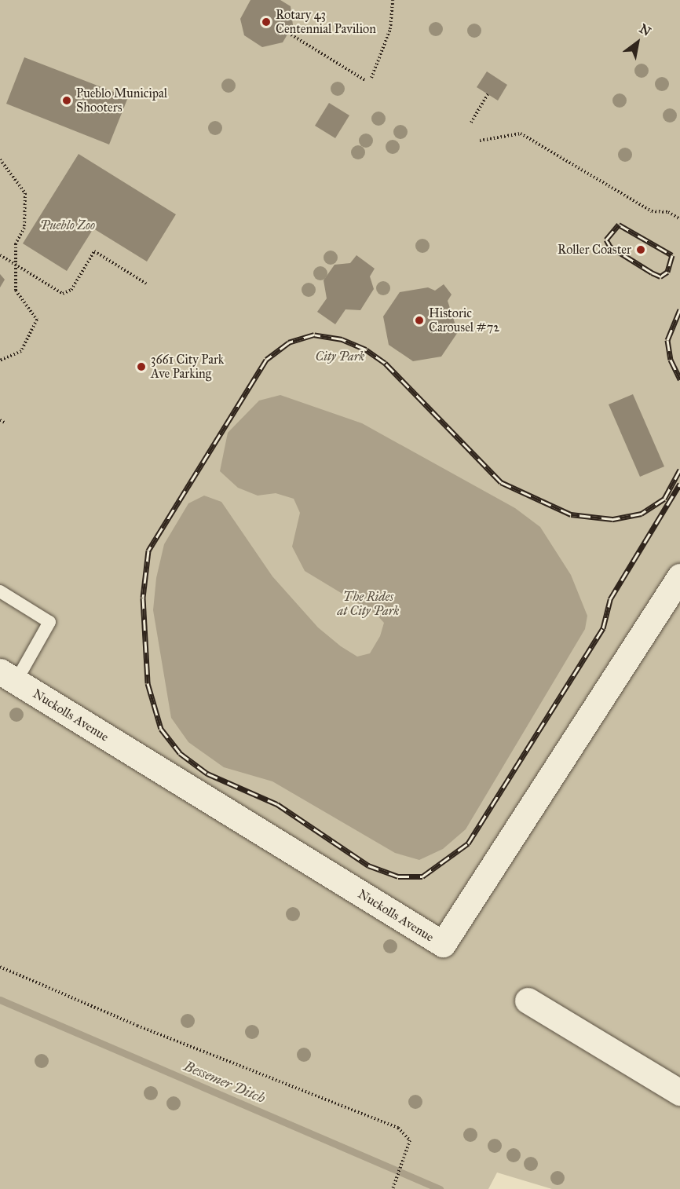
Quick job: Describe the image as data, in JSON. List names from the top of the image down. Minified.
{"streets":{"street":["Nuckolls Avenue"]},"water":["Bessemer Ditch"],"parks":["Pueblo Zoo","City Park","The Rides at City Park"],"places":["Rotary 43 Centennial Pavilion","Pueblo Municipal Shooters","Roller Coaster","Historic Carousel #72","3661 City Park Ave Parking"],"north":"top right"}
